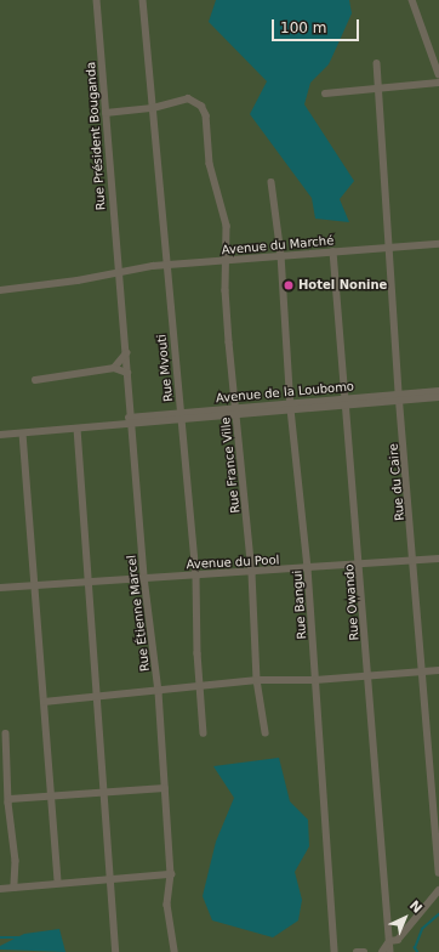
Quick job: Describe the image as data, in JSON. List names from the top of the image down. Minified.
{"streets":{"street":["Rue Président Bouganda","Avenue du Marché","Rue Mvouti","Avenue de la Loubomo","Rue France Ville","Rue du Caire","Avenue du Pool","Rue Owando","Rue Bangui","Rue Étienne Marcel"]},"crossings":[["Rue Président Bouganda","Avenue du Marché"],["Rue Président Bouganda","Rue Étienne Marcel"],["Avenue du Marché","Rue Mvouti"],["Avenue du Marché","Rue France Ville"],["Avenue du Marché","Rue du Caire"],["Avenue du Marché","Rue Owando"],["Avenue du Marché","Rue Bangui"],["Avenue du Marché","Rue Étienne Marcel"],["Rue Mvouti","Avenue de la Loubomo"],["Rue Mvouti","Rue France Ville"],["Rue Mvouti","Avenue du Pool"],["Avenue de la Loubomo","Rue France Ville"],["Avenue de la Loubomo","Rue du Caire"],["Avenue de la Loubomo","Rue Owando"],["Avenue de la Loubomo","Rue Bangui"],["Avenue de la Loubomo","Rue Étienne Marcel"],["Rue France Ville","Avenue du Pool"],["Rue du Caire","Avenue du Pool"],["Avenue du Pool","Rue Owando"],["Avenue du Pool","Rue Bangui"],["Avenue du Pool","Rue Étienne Marcel"]],"places":["Hotel Nonine"],"scale_bar":"100 m","north":"top right"}
